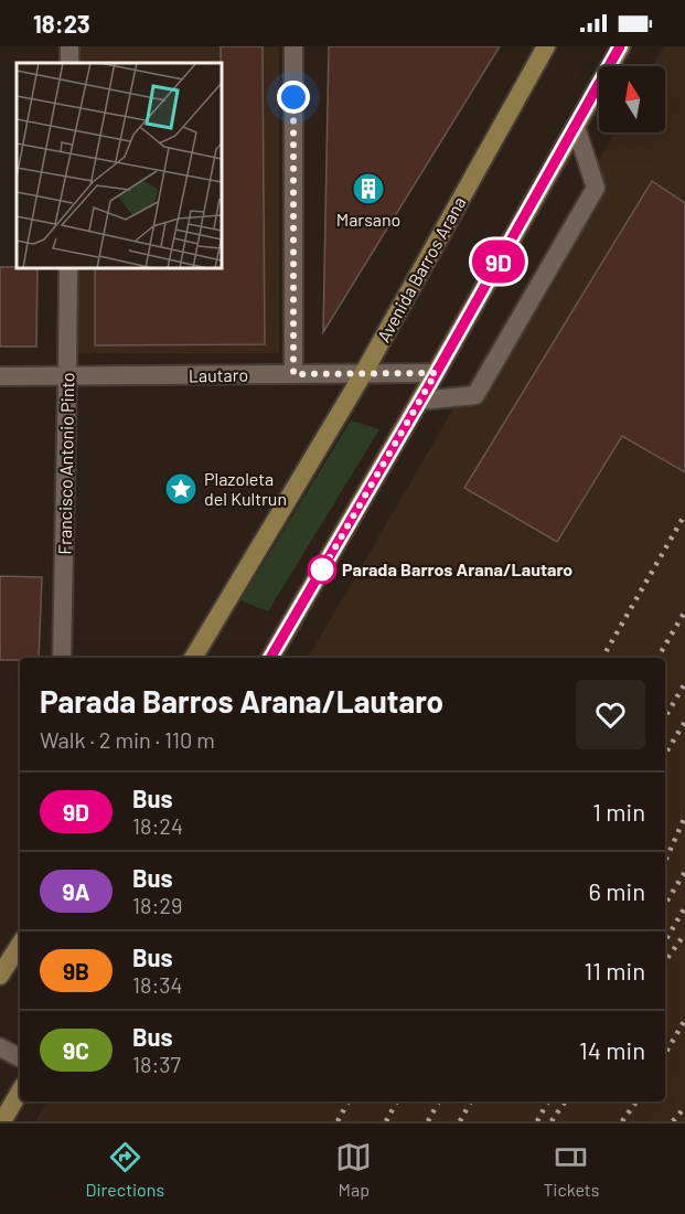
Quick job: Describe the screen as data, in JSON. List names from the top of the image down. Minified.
{"streets":{"main road":["Avenida Barros Arana"],"street":["Lautaro","Francisco Antonio Pinto"]},"crossings":[["Avenida Barros Arana","Lautaro"],["Lautaro","Francisco Antonio Pinto"]],"places":{"building":["Marsano"],"place":["Plazoleta del Kultrun"],"other":["Parada Barros Arana/Lautaro"]},"lines":["bus line 9D"],"north":"top","page":{"status":"18:23","on_map":"9D","heading":["Parada Barros Arana/Lautaro","Walk · 2 min · 110 m"],"list":[{"mark":"9D","name":"Bus","note":"18:24","value":"1 min"},{"mark":"9A","name":"Bus","note":"18:29","value":"6 min"},{"mark":"9B","name":"Bus","note":"18:34","value":"11 min"},{"mark":"9C","name":"Bus","note":"18:37","value":"14 min"}],"tabs":["Directions","Map","Tickets"]}}
